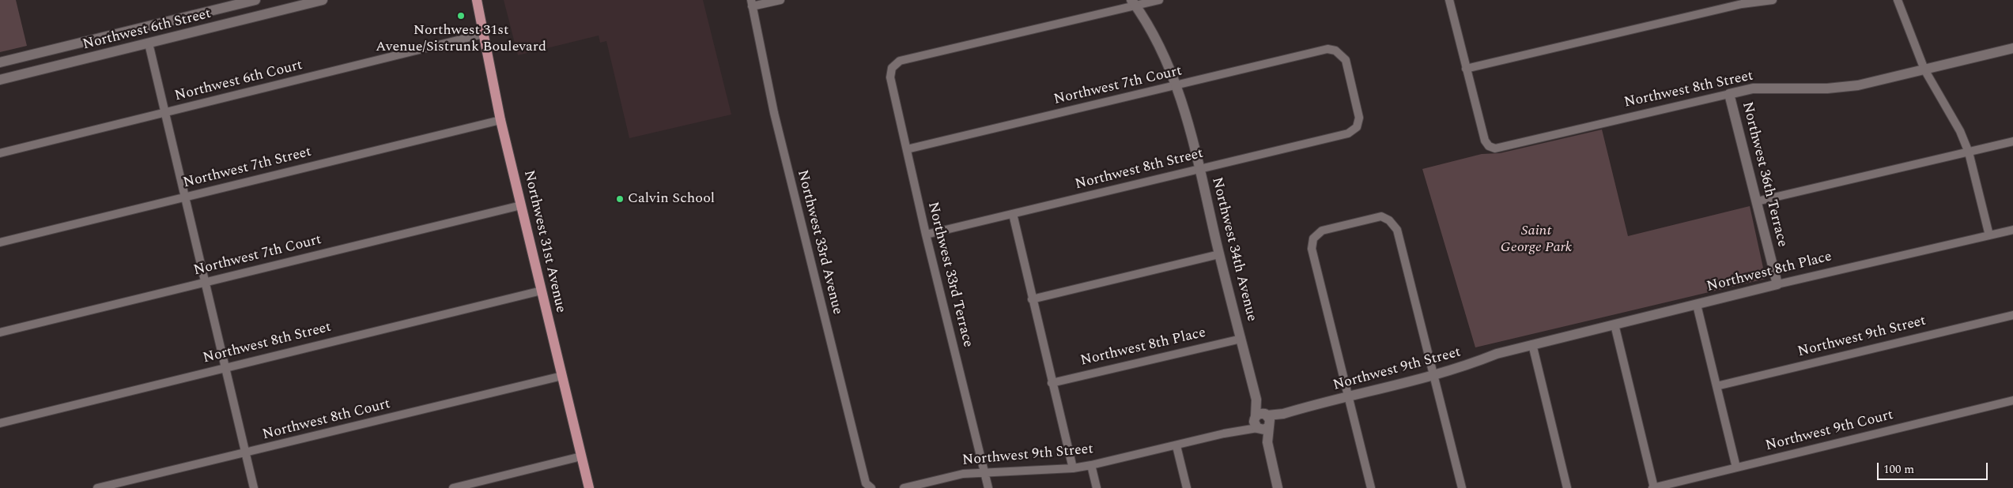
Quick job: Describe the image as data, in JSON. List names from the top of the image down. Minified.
{"streets":{"main road":["Northwest 31st Avenue"],"street":["Northwest 6th Street","Northwest 6th Court","Northwest 7th Court","Northwest 8th Street","Northwest 7th Street","Northwest 36th Terrace","Northwest 33rd Avenue","Northwest 34th Avenue","Northwest 8th Place","Northwest 33rd Terrace","Northwest 9th Street","Northwest 8th Court","Northwest 9th Court"]},"crossings":[["Northwest 6th Court","Northwest 31st Avenue"],["Northwest 7th Court","Northwest 8th Street"],["Northwest 7th Court","Northwest 31st Avenue"],["Northwest 7th Court","Northwest 34th Avenue"],["Northwest 7th Court","Northwest 33rd Terrace"],["Northwest 8th Street","Northwest 36th Terrace"],["Northwest 8th Street","Northwest 31st Avenue"],["Northwest 8th Street","Northwest 34th Avenue"],["Northwest 8th Street","Northwest 33rd Terrace"],["Northwest 7th Street","Northwest 31st Avenue"],["Northwest 36th Terrace","Northwest 8th Place"],["Northwest 31st Avenue","Northwest 8th Court"],["Northwest 34th Avenue","Northwest 8th Place"],["Northwest 34th Avenue","Northwest 33rd Terrace"],["Northwest 34th Avenue","Northwest 9th Street"],["Northwest 8th Place","Northwest 9th Street"],["Northwest 33rd Terrace","Northwest 9th Street"]],"parks":["Saint George Park"],"places":["Northwest 31st Avenue/Sistrunk Boulevard","Calvin School"],"scale_bar":"100 m"}
